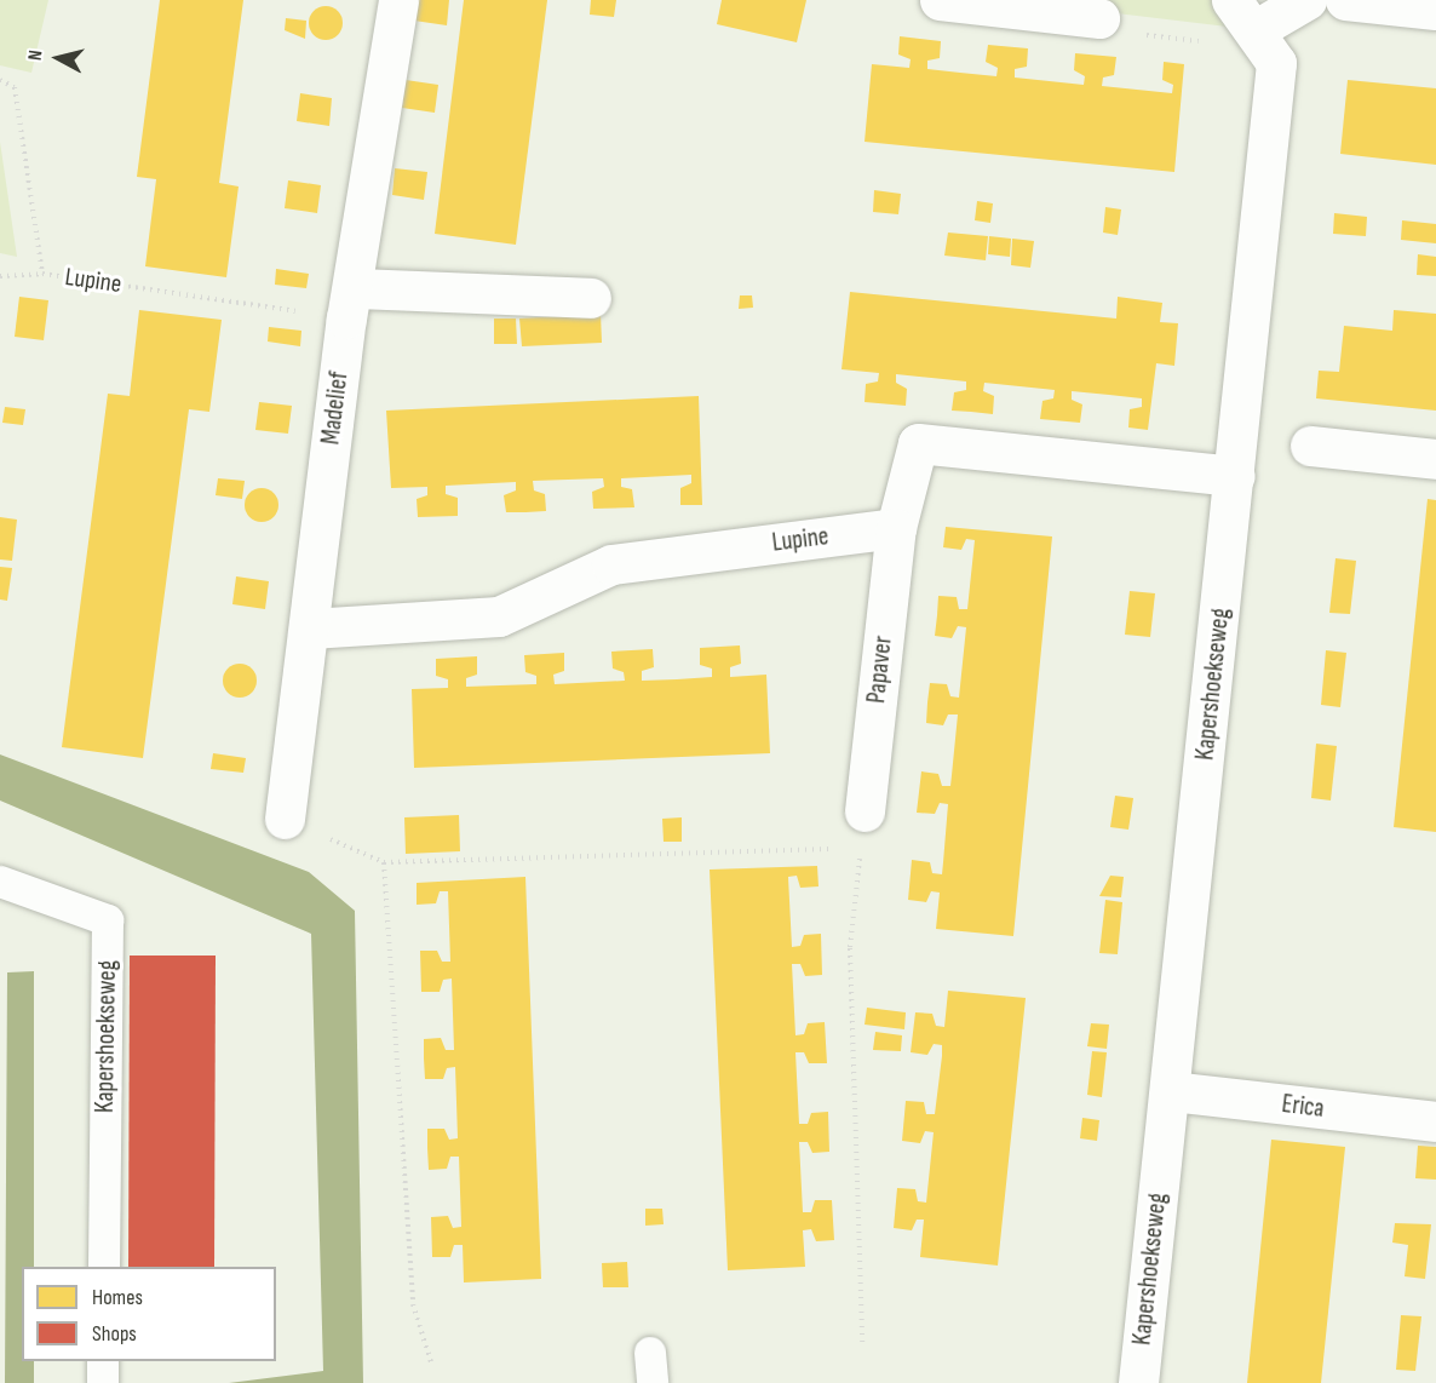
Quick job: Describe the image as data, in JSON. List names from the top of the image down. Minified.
{"streets":{"street":["Lupine","Madelief","Papaver","Kapershoekseweg","Erica"]},"crossings":[["Lupine","Madelief"],["Lupine","Papaver"],["Kapershoekseweg","Erica"]],"legend":["Homes","Shops"],"north":"left"}
